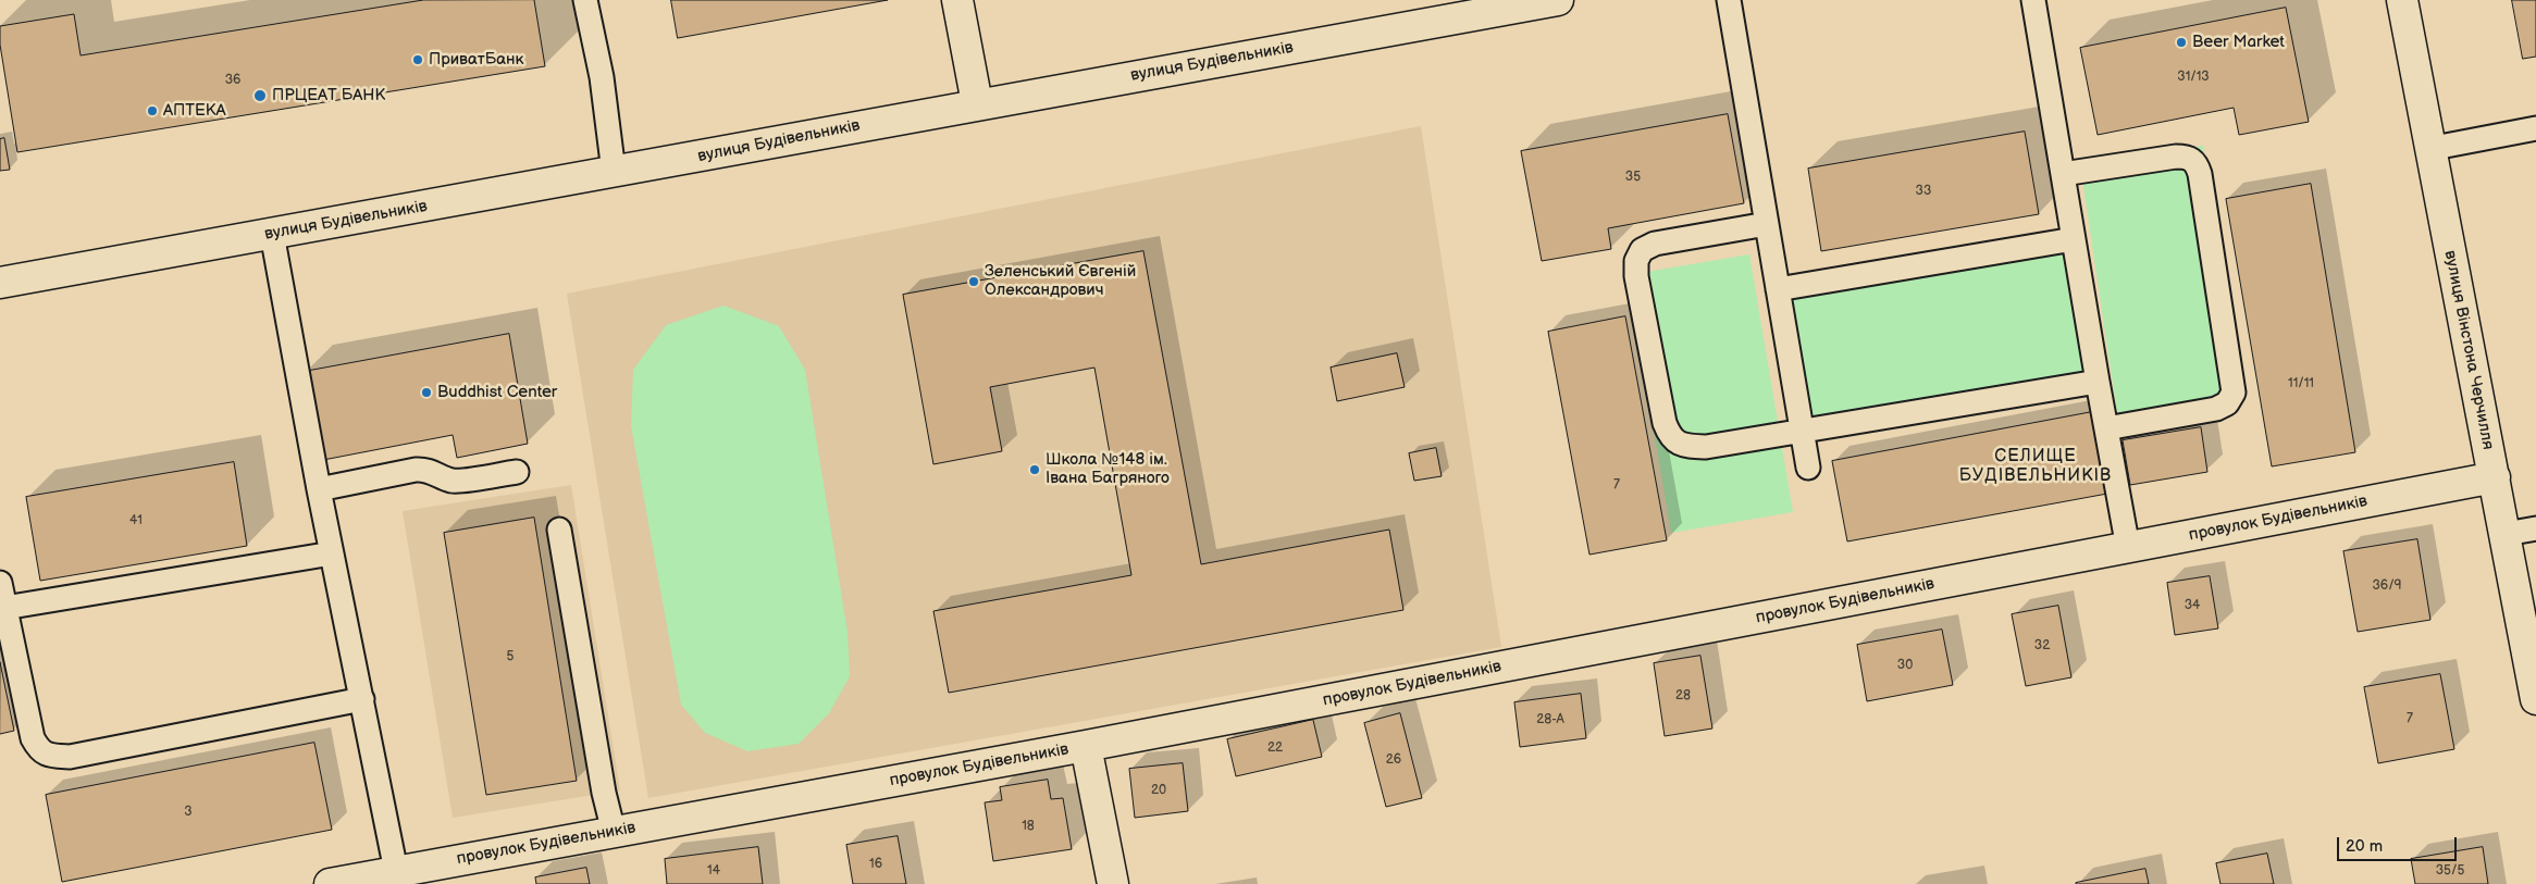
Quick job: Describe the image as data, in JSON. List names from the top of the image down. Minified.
{"streets":{"street":["вулиця Будівельників","вулиця Вінстона Черчилля","провулок Будівельників"]},"crossings":[["вулиця Вінстона Черчилля","провулок Будівельників"]],"districts":["СЕЛИЩЕ БУДІВЕЛЬНИКІВ"],"places":["Beer Market","ПриватБанк","ПРЦЕАТ БАНК","АПТЕКА","Зеленський Євгеній Олександрович","Buddhist Center","Школа №148 ім. Івана Багряного"],"house_numbers":["31/13","36","35","33","11/11","7","41","36/9","34","32","5","30","28","7","28-А","22","26","20","3","18","16","14","35/5"],"scale_bar":"20 m"}
